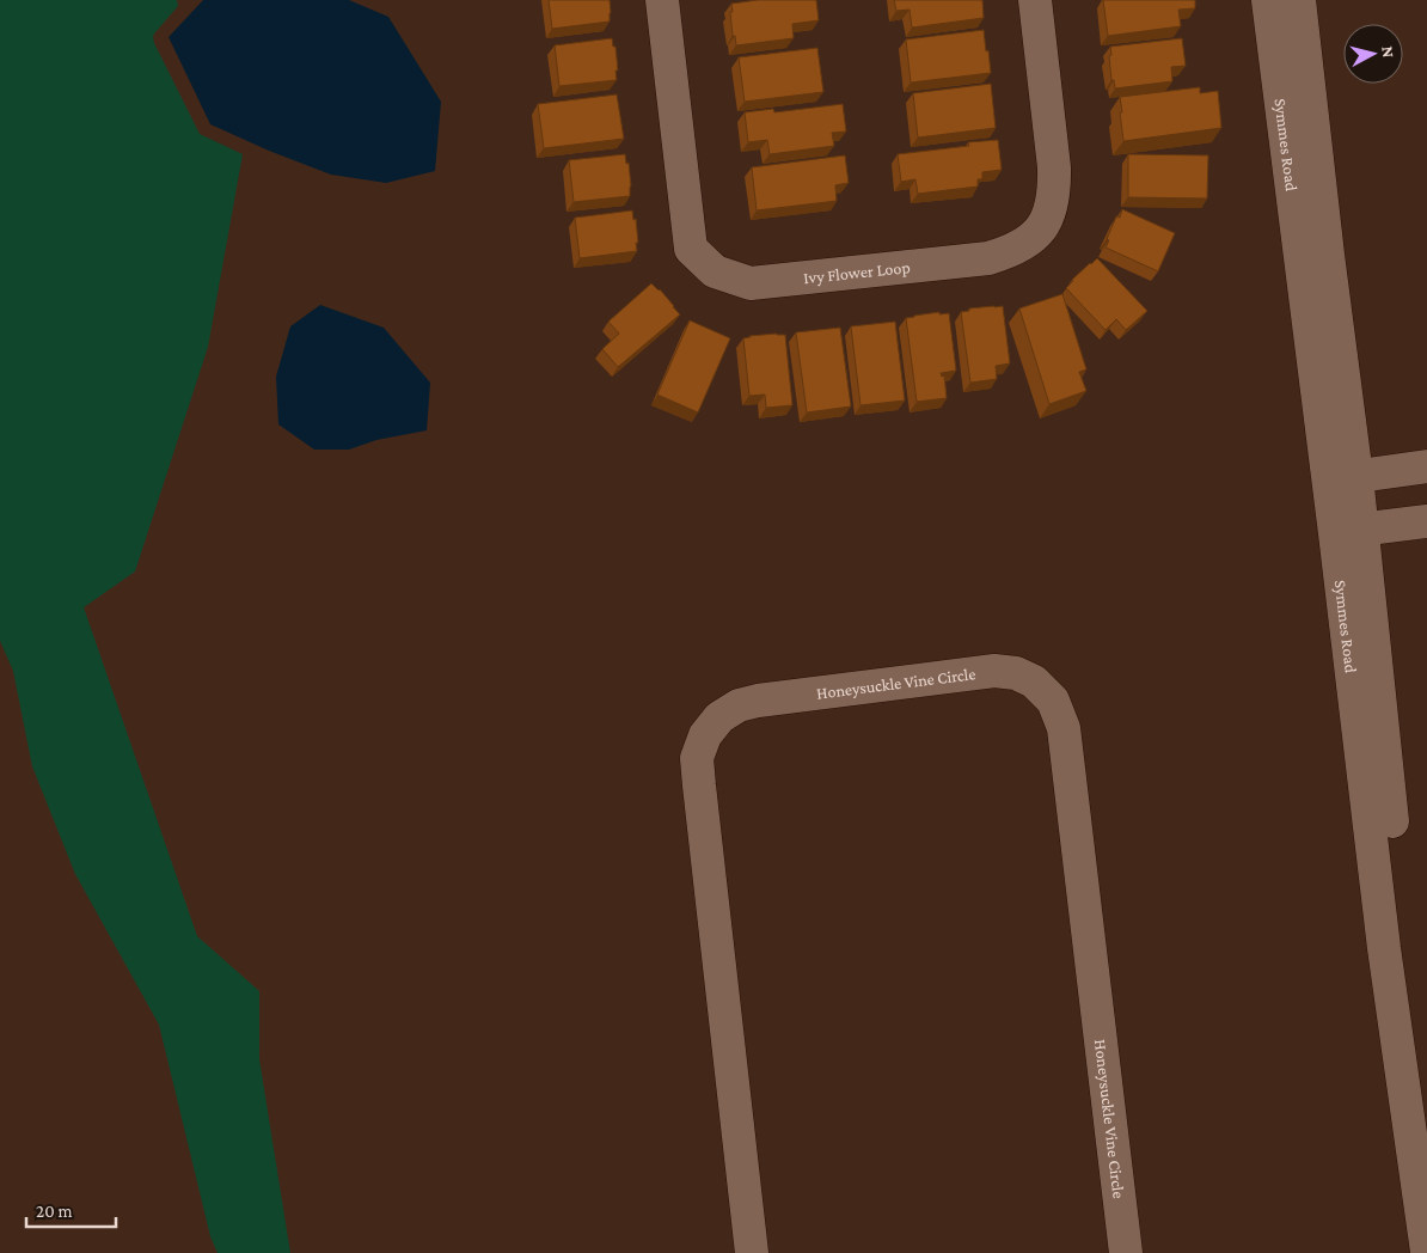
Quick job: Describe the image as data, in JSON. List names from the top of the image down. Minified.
{"streets":{"street":["Symmes Road","Ivy Flower Loop","Honeysuckle Vine Circle"]},"scale_bar":"20 m","north":"right"}
